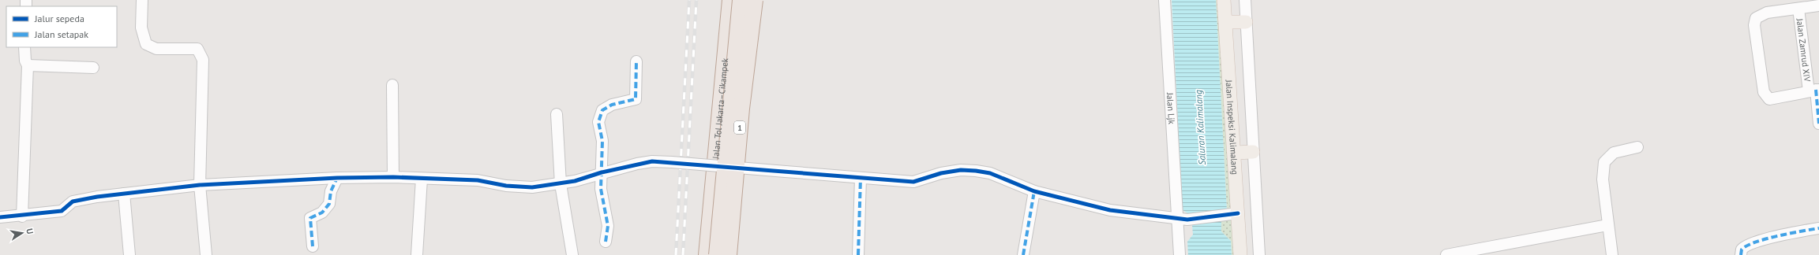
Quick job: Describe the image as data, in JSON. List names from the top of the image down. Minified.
{"streets":{"highway":["Jalan Tol Jakarta–Cikampek","1"],"main road":["Jalan Inspeksi Kalimalang"],"street":["Jalan Zamrud XIV","Jalan Ljk"]},"water":["Saluran Kalimalang"],"legend":["Jalur sepeda","Jalan setapak"],"north":"right"}
